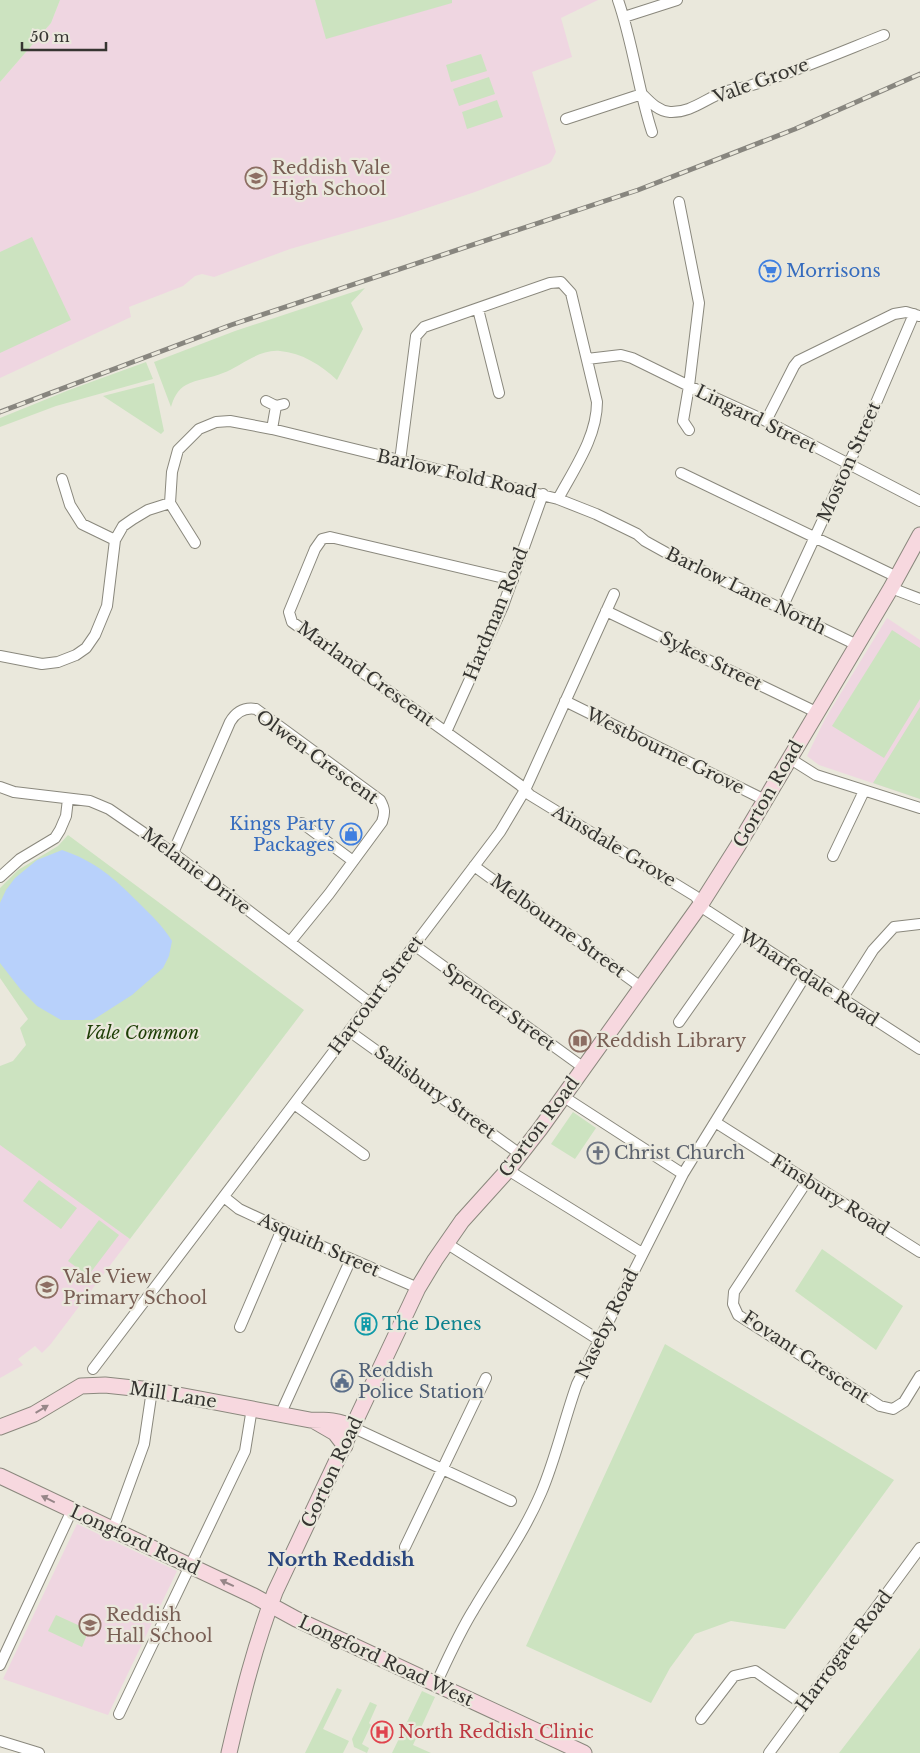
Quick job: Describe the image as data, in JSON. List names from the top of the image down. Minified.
{"streets":{"main road":["Gorton Road","Mill Lane","Longford Road","Longford Road West"],"street":["Vale Grove","Lingard Street","Moston Street","Barlow Fold Road","Barlow Lane North","Hardman Road","Sykes Street","Marland Crescent","Westbourne Grove","Olwen Crescent","Ainsdale Grove","Melanie Drive","Melbourne Street","Wharfedale Road","Harcourt Street","Spencer Street","Salisbury Street","Finsbury Road","Asquith Street","Naseby Road","Fovant Crescent","Harrogate Road"]},"crossings":[["Lingard Street","Moston Street"],["Moston Street","Barlow Lane North"],["Barlow Fold Road","Barlow Lane North"],["Barlow Fold Road","Hardman Road"],["Barlow Lane North","Gorton Road"],["Hardman Road","Marland Crescent"],["Sykes Street","Gorton Road"],["Sykes Street","Harcourt Street"],["Marland Crescent","Ainsdale Grove"],["Marland Crescent","Harcourt Street"],["Westbourne Grove","Gorton Road"],["Westbourne Grove","Harcourt Street"],["Olwen Crescent","Melanie Drive"],["Gorton Road","Ainsdale Grove"],["Gorton Road","Melbourne Street"],["Gorton Road","Wharfedale Road"],["Gorton Road","Spencer Street"],["Gorton Road","Salisbury Street"],["Gorton Road","Asquith Street"],["Gorton Road","Mill Lane"],["Gorton Road","Longford Road"],["Gorton Road","Longford Road West"],["Ainsdale Grove","Wharfedale Road"],["Ainsdale Grove","Harcourt Street"],["Melanie Drive","Harcourt Street"],["Melbourne Street","Harcourt Street"],["Wharfedale Road","Naseby Road"],["Harcourt Street","Spencer Street"],["Harcourt Street","Salisbury Street"],["Harcourt Street","Asquith Street"],["Finsbury Road","Naseby Road"],["Finsbury Road","Fovant Crescent"],["Naseby Road","Longford Road West"],["Longford Road","Longford Road West"]],"one_way":["Mill Lane","Longford Road"],"districts":["North Reddish"],"parks":["Vale Common"],"places":{"school or university":["Reddish Vale High School","Vale View Primary School","Reddish Hall School"],"supermarket":["Morrisons"],"shop":["Kings Party Packages"],"library":["Reddish Library"],"church":["Christ Church"],"building":["The Denes"],"public building":["Reddish Police Station"],"hospital":["North Reddish Clinic"]},"scale_bar":"50 m"}
